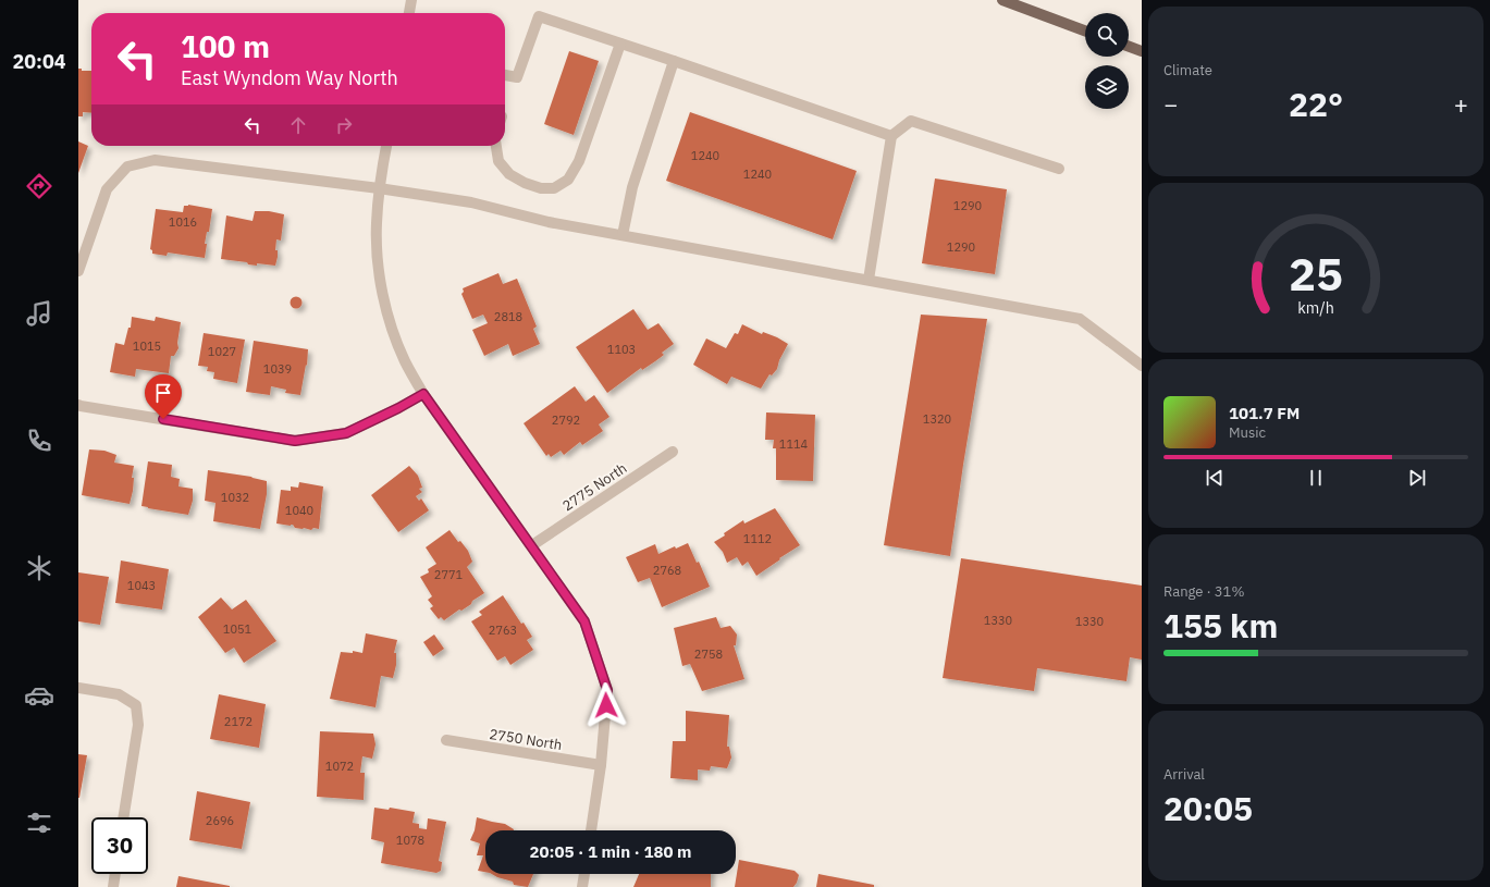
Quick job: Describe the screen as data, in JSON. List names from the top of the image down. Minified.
{"streets":{"street":["2775 North","2750 North"]},"house_numbers":["1240","1240","1290","1016","1290","2818","1015","1103","1027","1039","1320","2792","1114","1032","1040","1112","2768","2771","1043","1330","1330","1051","2763","2758","2172","1072","2696","1078"],"page":{"tabs":"20:04","tile":["Climate",["Range · 31%","155 km"],["Arrival","20:05"]],"turn":["100 m","East Wyndom Way North"],"heat":["−","22°","+"],"song":["101.7 FM","Music"],"limit":"30","trip":"20:05 · 1 min · 180 m","gauge":["25","km/h"]}}
